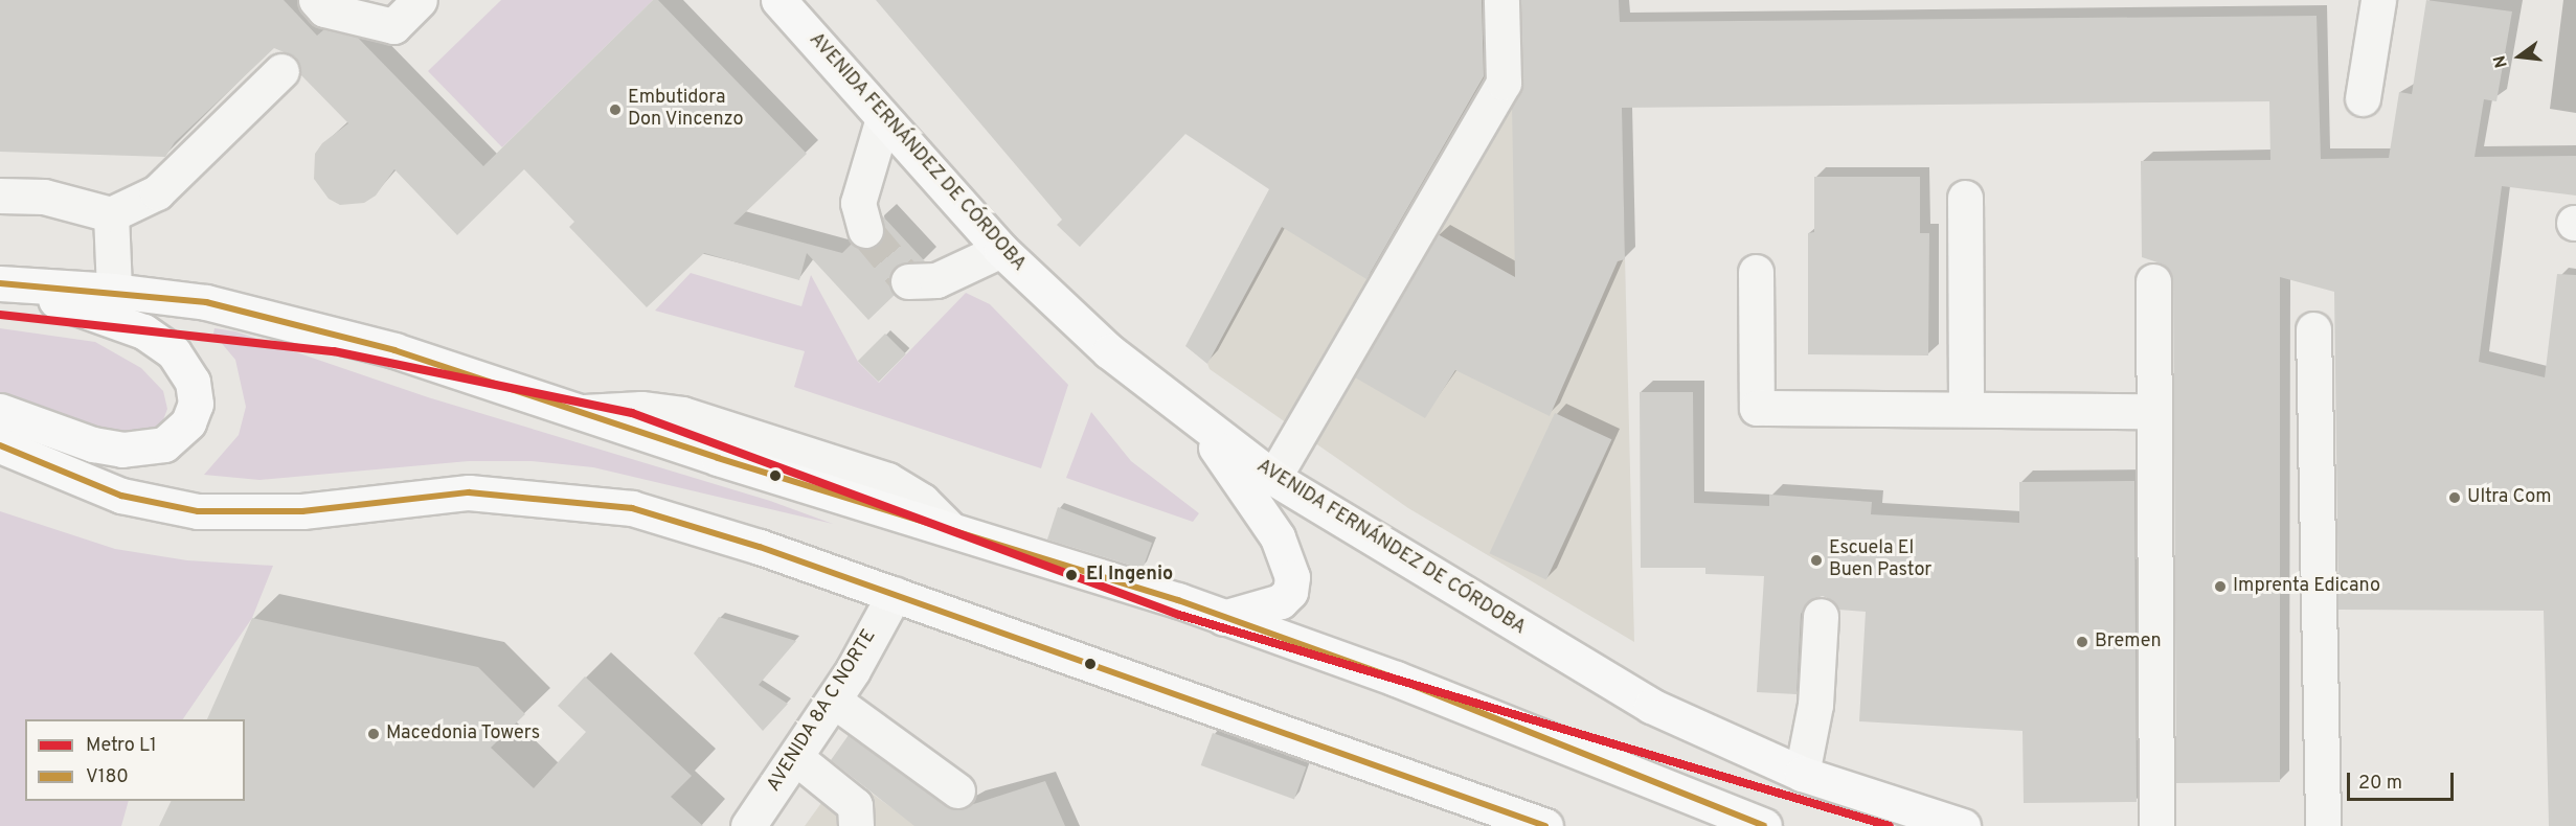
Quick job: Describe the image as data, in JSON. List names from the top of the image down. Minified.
{"streets":{"main road":["AVENIDA FERNÁNDEZ DE CÓRDOBA"],"street":["AVENIDA 8A C NORTE"]},"places":["Embutidora Don Vincenzo","Ultra Com","Escuela El Buen Pastor","El Ingenio","Imprenta Edicano","Bremen","Macedonia Towers"],"lines":["transit line V180","metro line L1"],"legend":["Metro L1","V180"],"scale_bar":"20 m","north":"left"}
